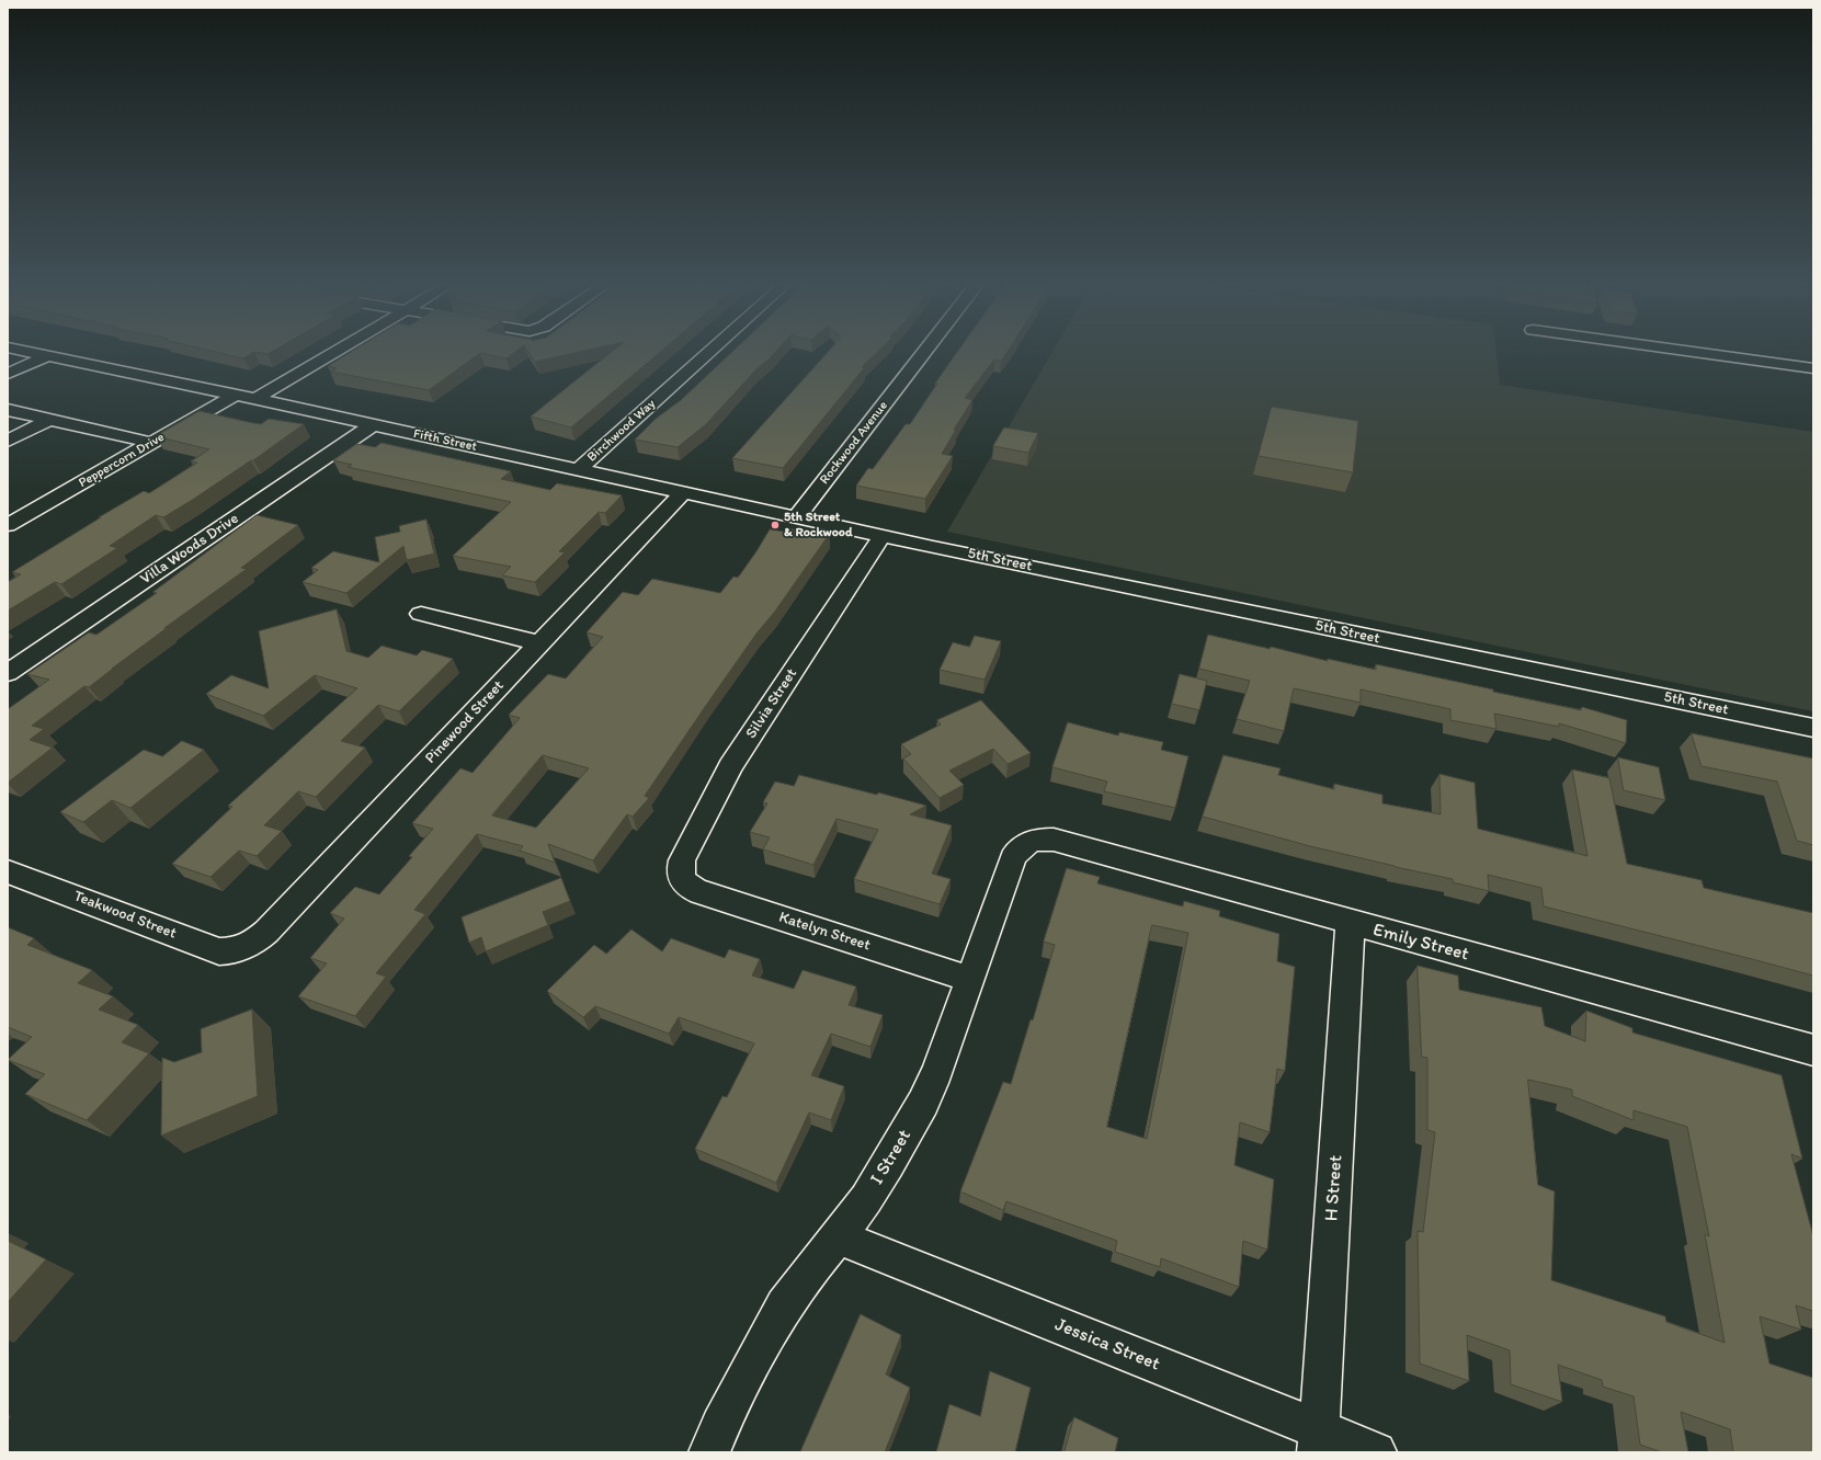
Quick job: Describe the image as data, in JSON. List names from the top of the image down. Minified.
{"streets":{"street":["Birchwood Way","Fifth Street","Rockwood Avenue","Peppercorn Drive","Villa Woods Drive","5th Street","Silvia Street","Pinewood Street","Teakwood Street","Katelyn Street","Emily Street","I Street","H Street","Jessica Street"]},"crossings":[["Birchwood Way","Fifth Street"],["Fifth Street","Rockwood Avenue"],["Fifth Street","Peppercorn Drive"],["Fifth Street","Villa Woods Drive"],["Fifth Street","5th Street"],["Fifth Street","Silvia Street"],["Fifth Street","Pinewood Street"],["5th Street","Silvia Street"],["Silvia Street","Katelyn Street"],["Pinewood Street","Teakwood Street"],["Katelyn Street","I Street"],["Emily Street","I Street"],["Emily Street","H Street"],["I Street","Jessica Street"],["H Street","Jessica Street"]],"places":["5th Street & Rockwood"]}
